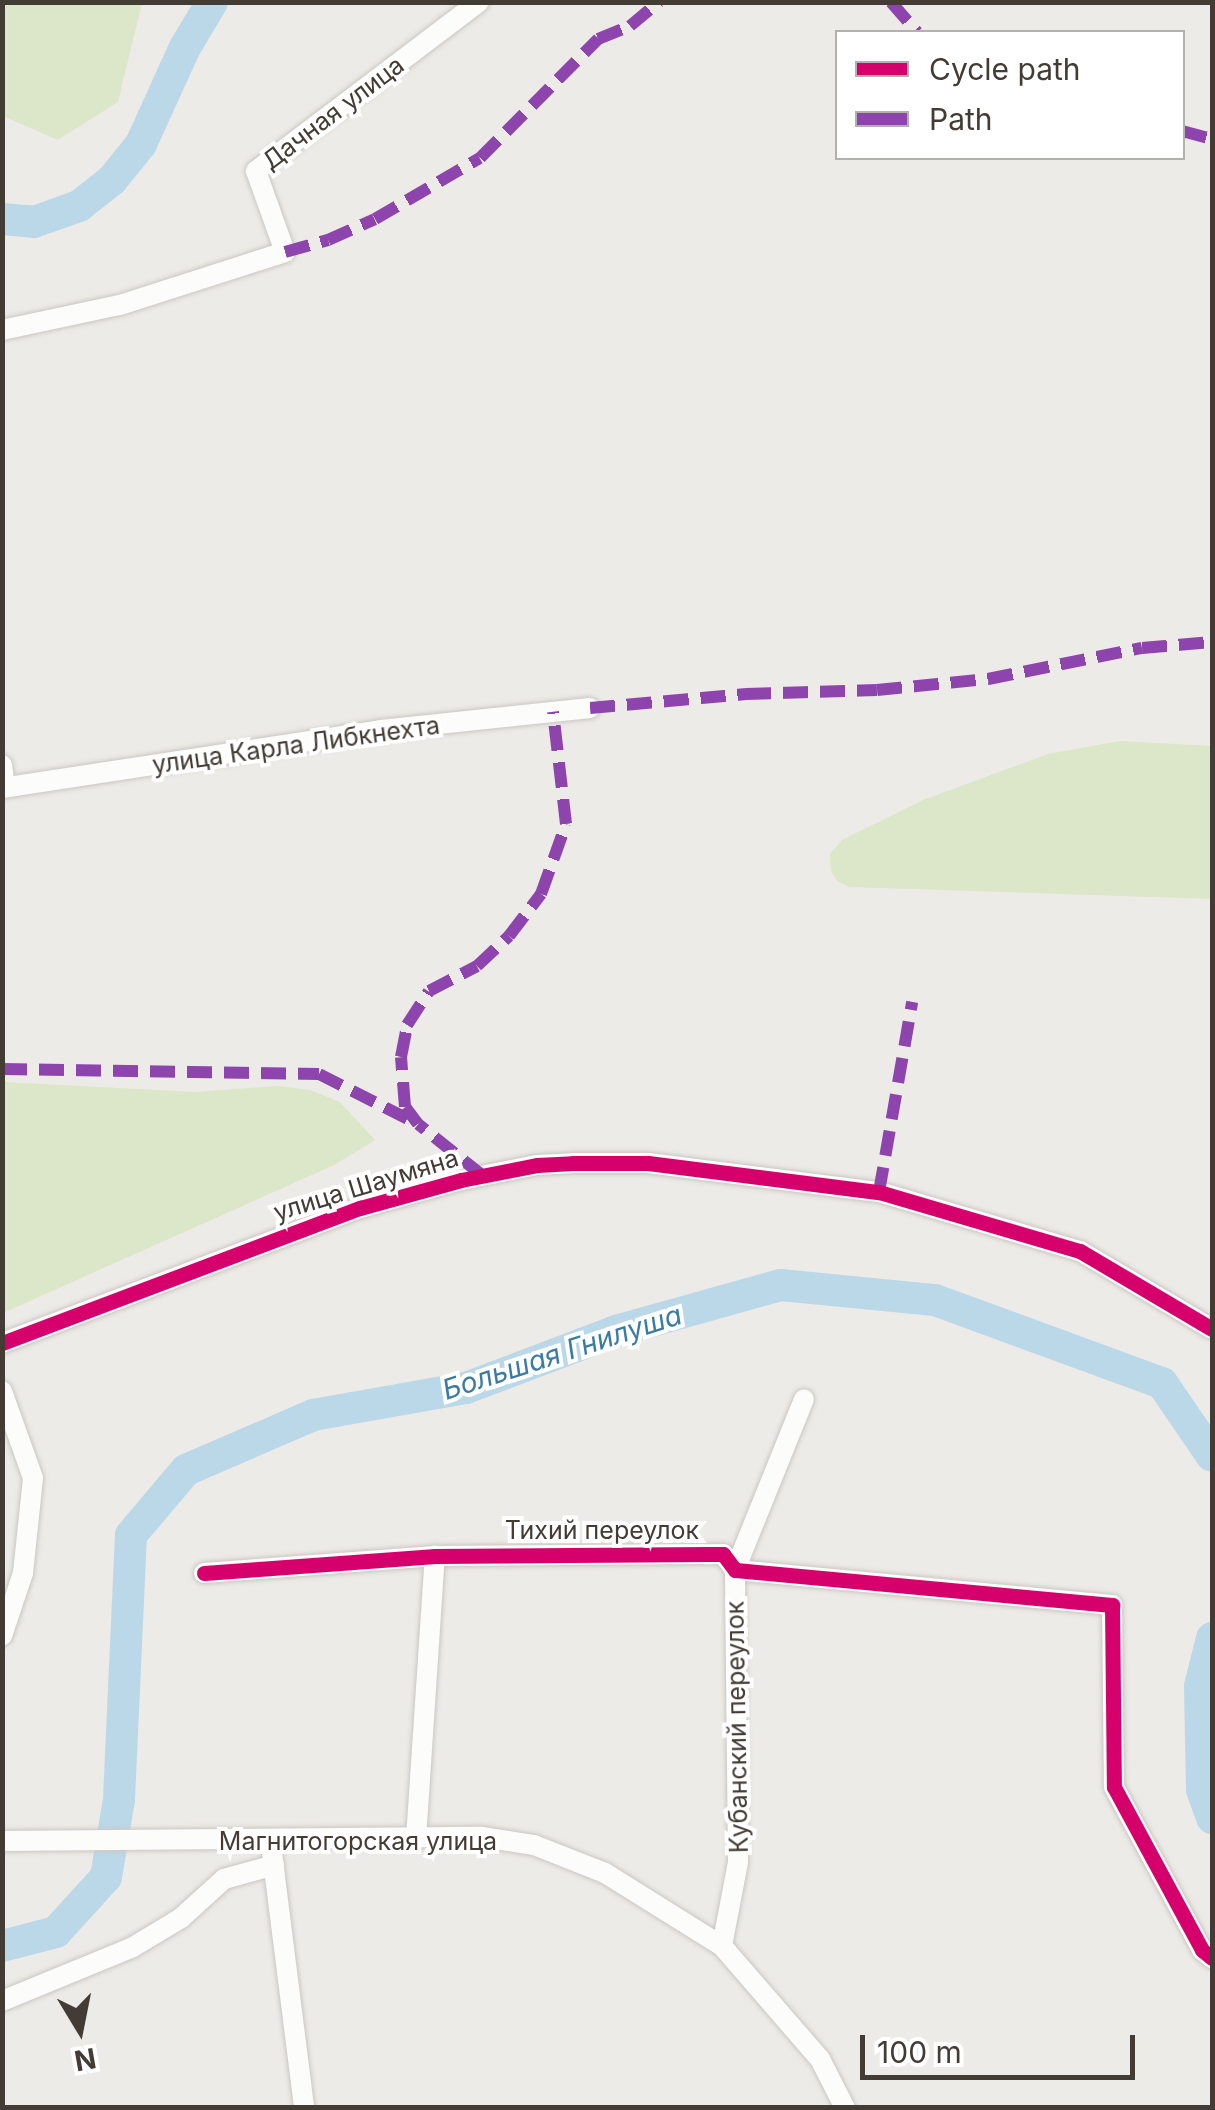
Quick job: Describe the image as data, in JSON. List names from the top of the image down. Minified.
{"streets":{"street":["Дачная улица","улица Карла Либкнехта","улица Шаумяна","Тихий переулок","Кубанский переулок","Магнитогорская улица"]},"crossings":[["Тихий переулок","Кубанский переулок"],["Кубанский переулок","Магнитогорская улица"]],"water":["Большая Гнилуша"],"legend":["Cycle path","Path"],"scale_bar":"100 m","north":"bottom"}
